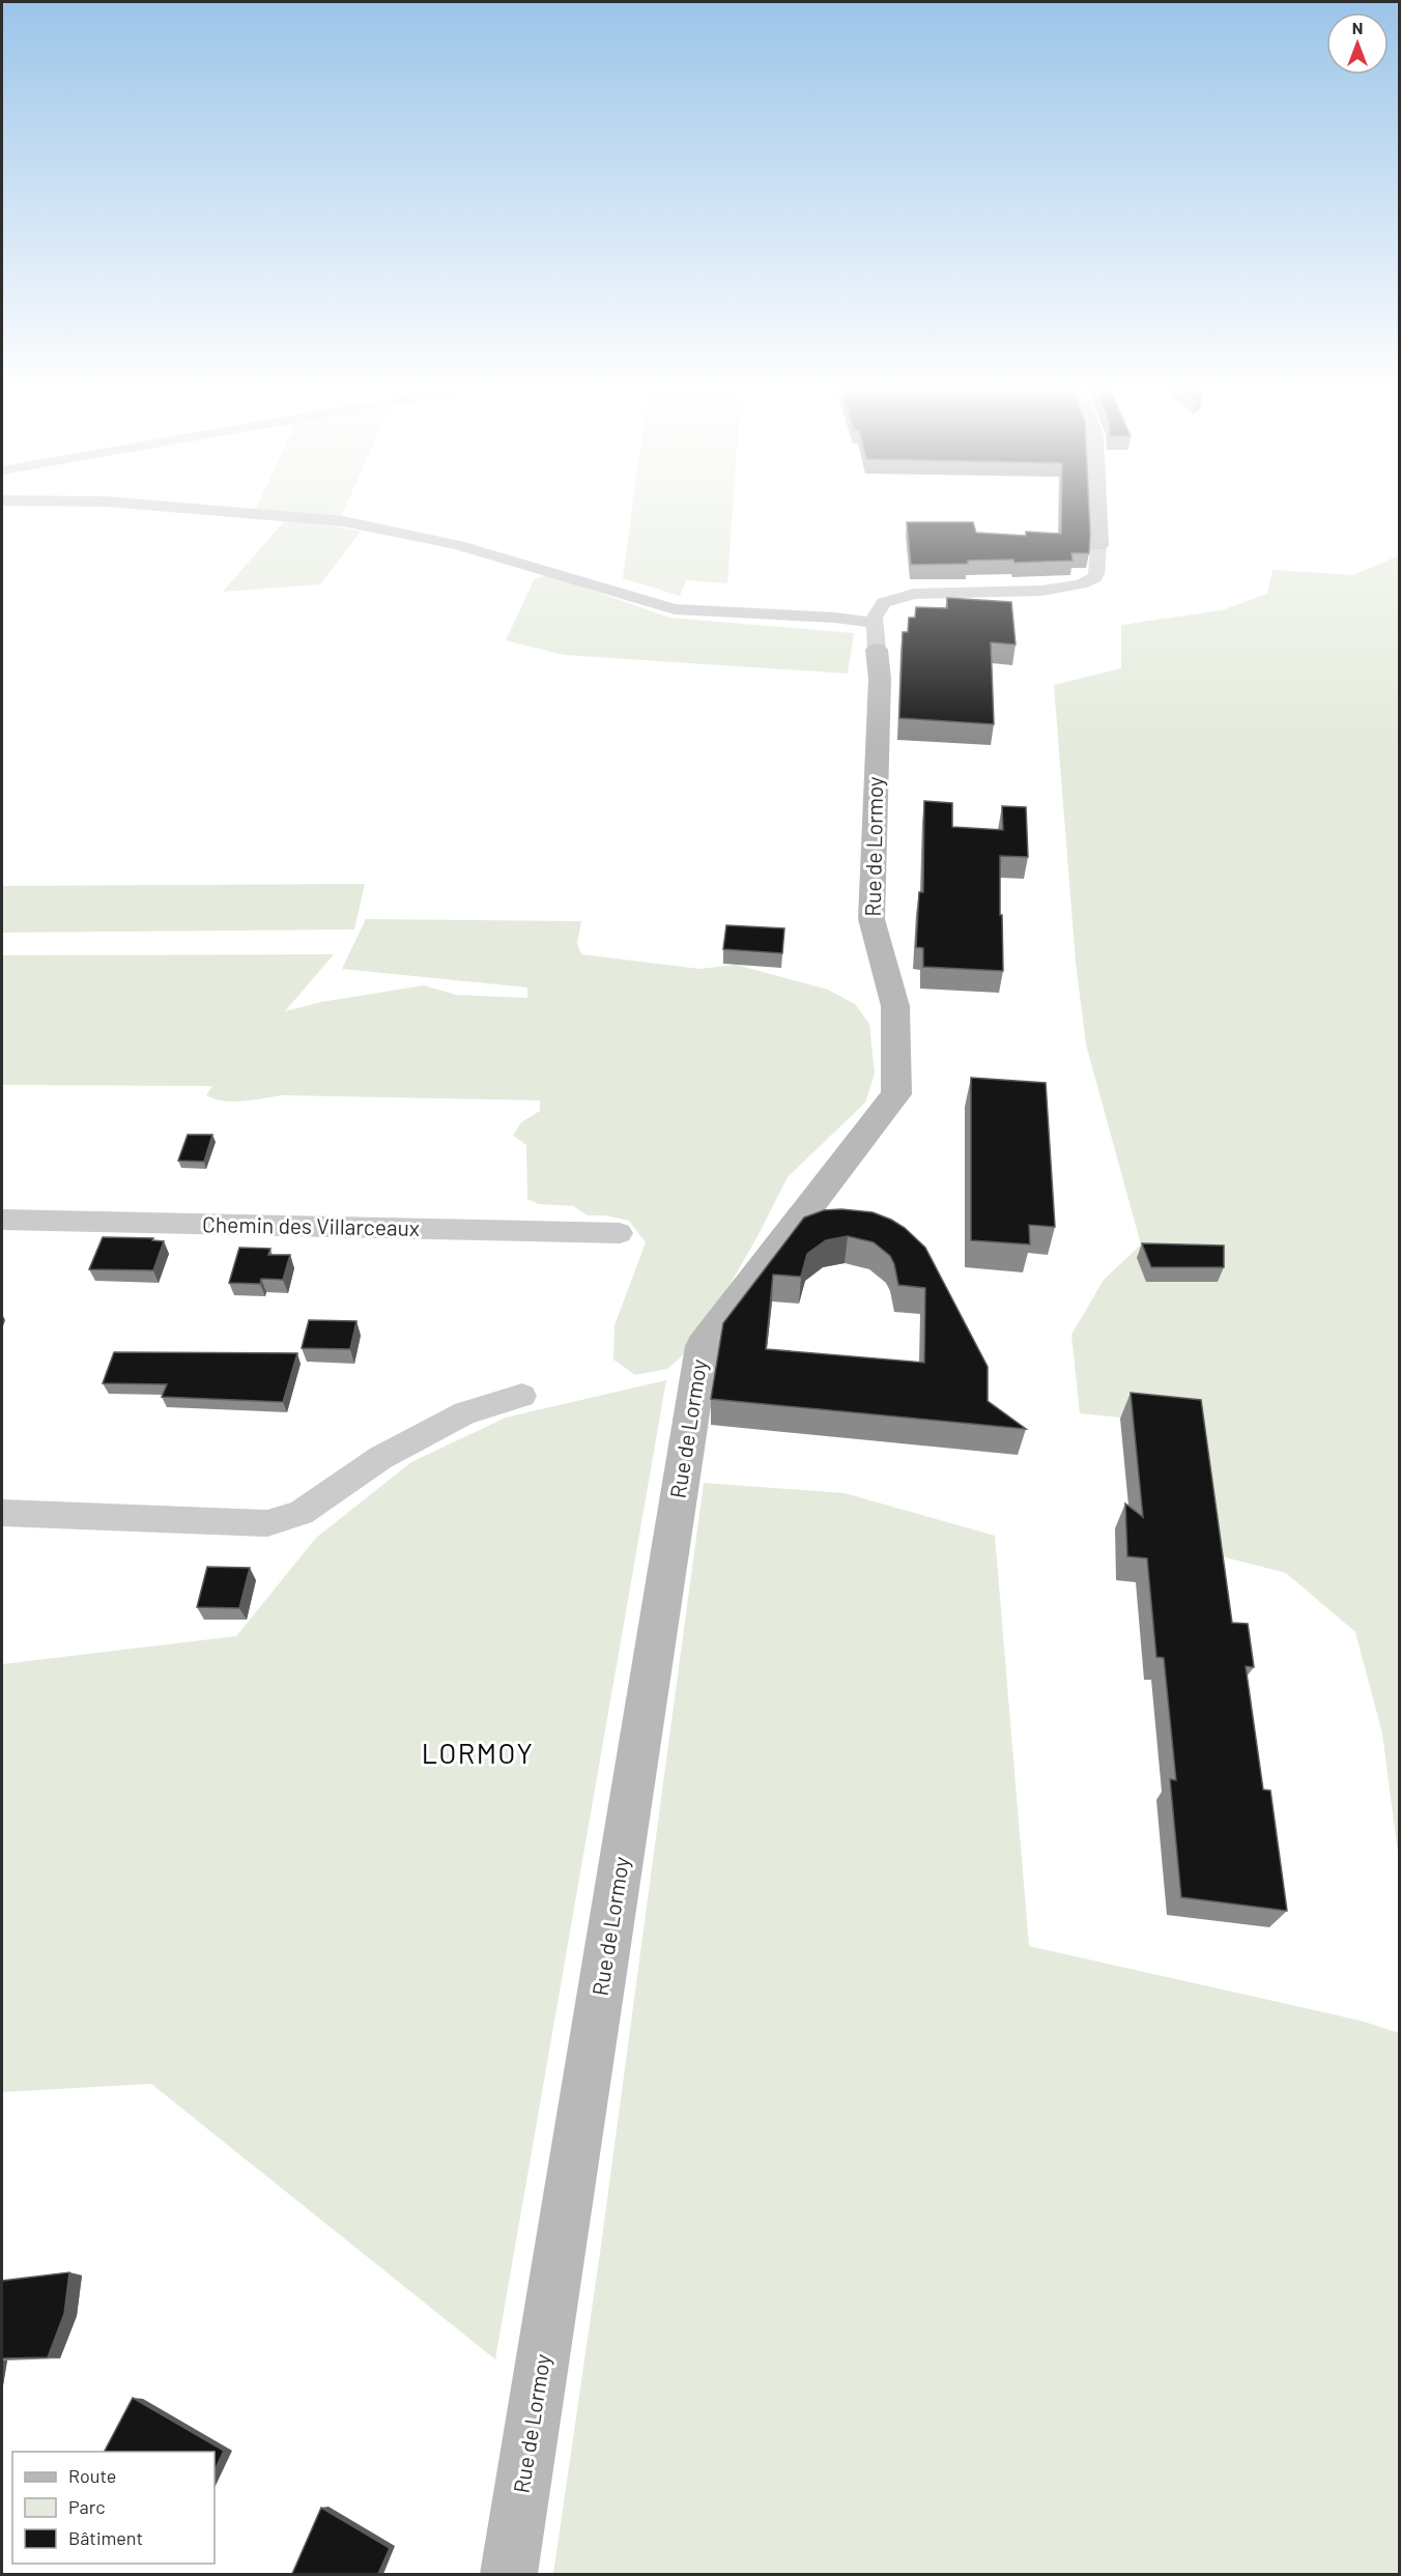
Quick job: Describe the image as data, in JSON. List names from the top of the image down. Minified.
{"streets":{"street":["Rue de Lormoy","Chemin des Villarceaux"]},"districts":["LORMOY"],"legend":["Route","Parc","Bâtiment"],"north":"top"}
